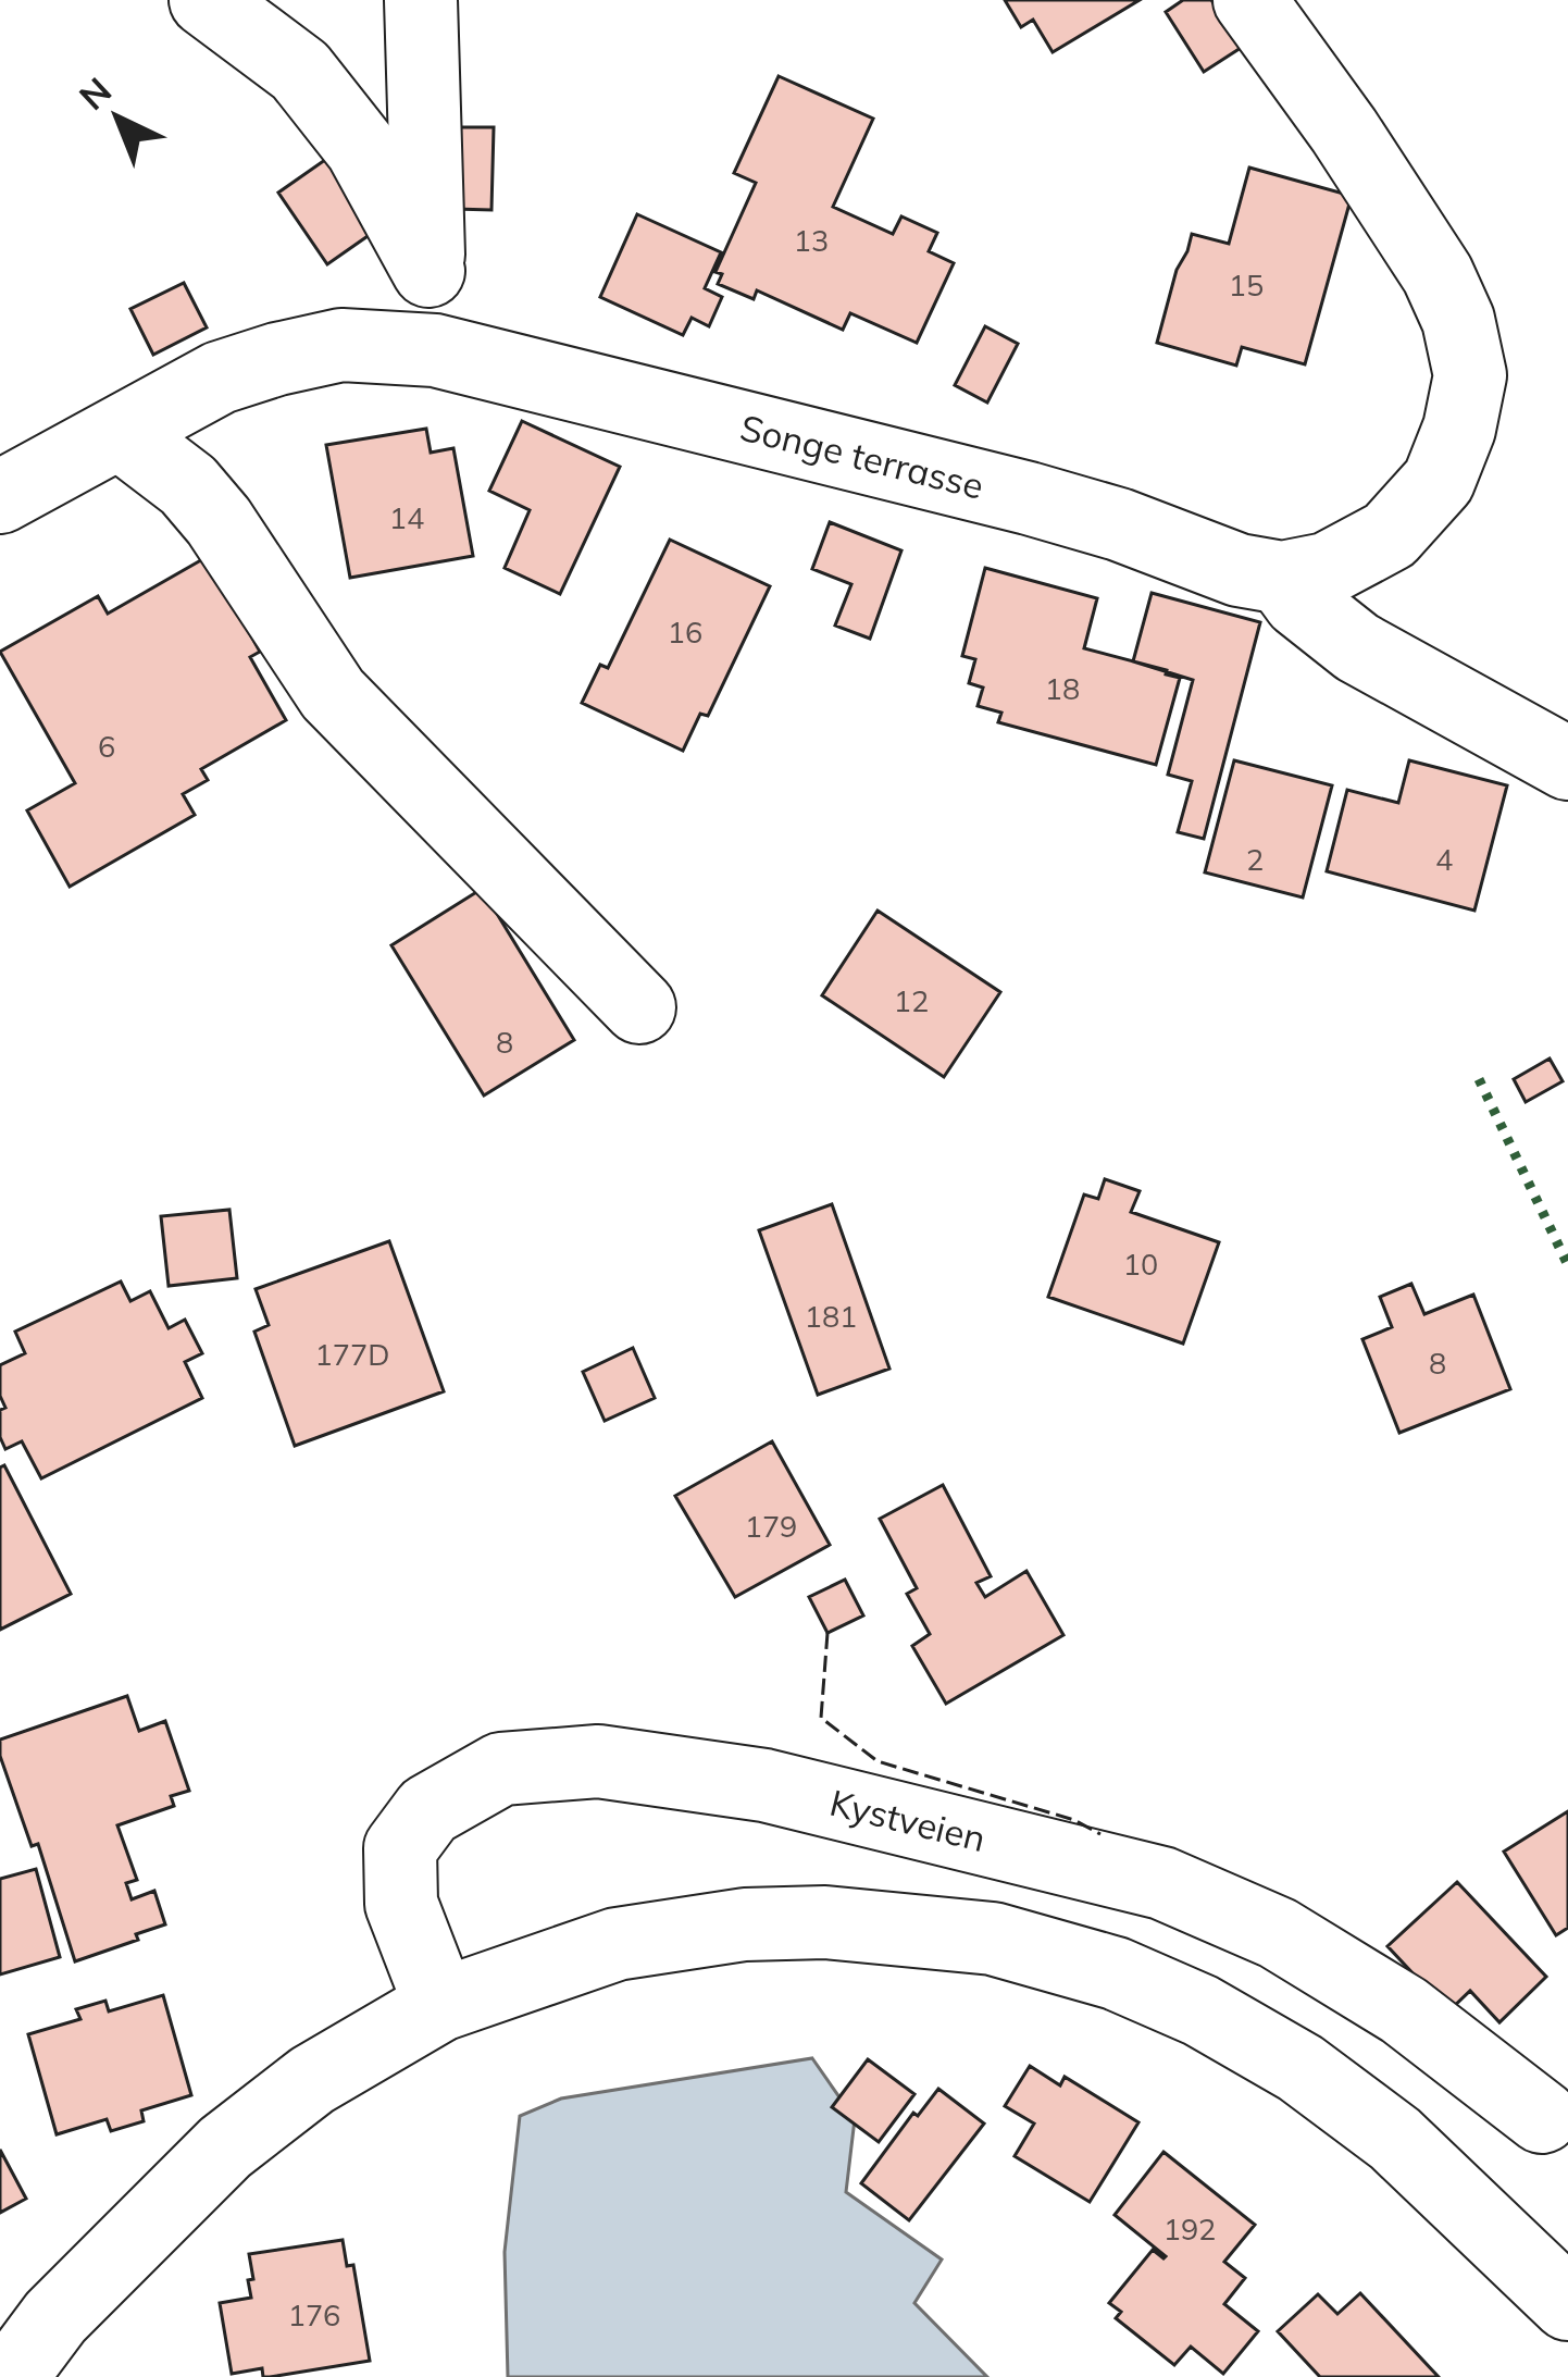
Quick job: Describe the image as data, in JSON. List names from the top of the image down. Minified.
{"streets":{"street":["Songe terrasse","Kystveien"]},"house_numbers":["13","15","14","16","18","6","2","4","12","8","10","181","177D","8","179","192","176"],"north":"top left"}
